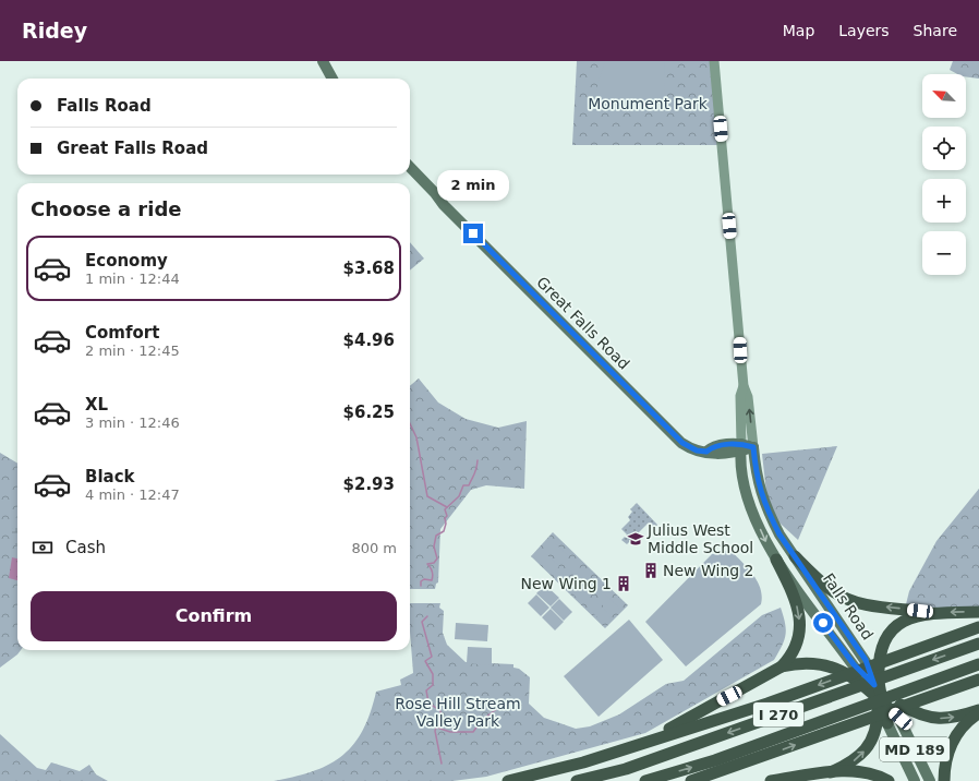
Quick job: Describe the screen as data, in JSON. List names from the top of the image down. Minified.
{"streets":{"highway":["I 270"],"main road":["Great Falls Road","Falls Road","MD 189"]},"crossings":[["Great Falls Road","Falls Road"]],"parks":["Monument Park","Rose Hill Stream Valley Park"],"places":{"school or university":["Julius West Middle School"],"building":["New Wing 2","New Wing 1"]},"north":"top left","page":{"header":"Ridey","nav":["Map","Layers","Share"],"map_buttons":["+","−"],"banner":["Falls Road","Great Falls Road"],"bubble":"2 min","heading":"Choose a ride","list":[{"name":"Economy","note":"1 min · 12:44","value":"$3.68"},{"name":"Comfort","note":"2 min · 12:45","value":"$4.96"},{"name":"XL","note":"3 min · 12:46","value":"$6.25"},{"name":"Black","note":"4 min · 12:47","value":"$2.93"}],"pay":["Cash","800 m"],"buttons":"Confirm"}}
